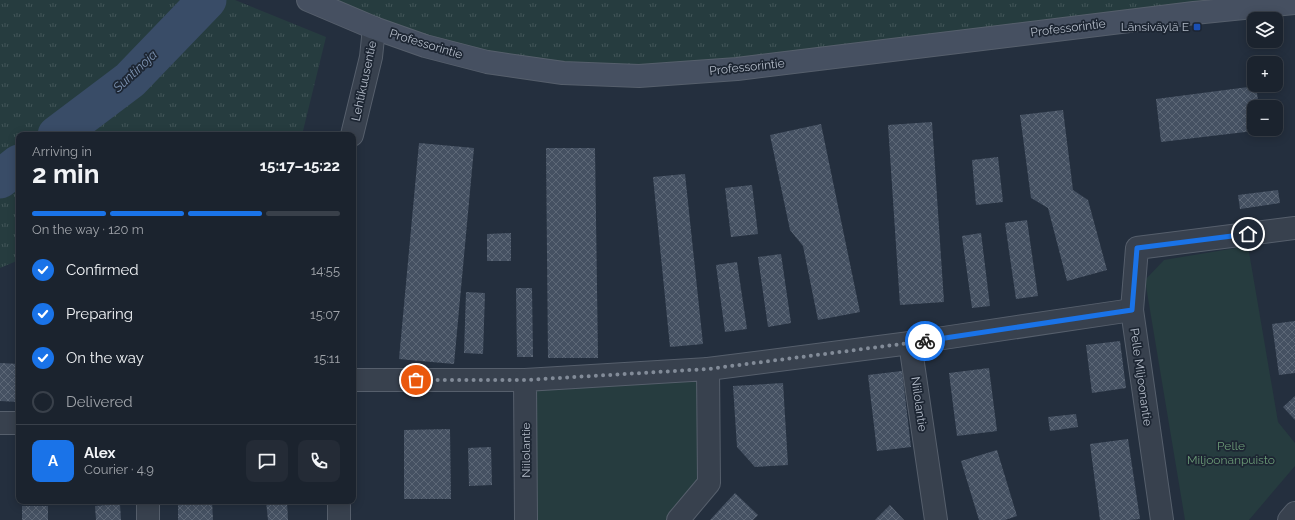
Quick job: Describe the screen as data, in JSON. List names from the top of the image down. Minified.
{"streets":{"main road":["Professorintie"],"street":["Lehtikuusentie","Pelle Miljoonantie","Niilolantie"]},"crossings":[["Professorintie","Lehtikuusentie"]],"water":["Suntinoja"],"parks":["Pelle Miljoonanpuisto"],"places":{"transit":["Länsiväylä E"]},"page":{"map_buttons":["+","−"],"heading":["2 min","Arriving in","15:17–15:22"],"panel":["Alex","Courier · 4.9"],"bar":"On the way · 120 m","list":[["Confirmed","14:55"],["Preparing","15:07"],["On the way","15:11"],"Delivered"],"round":"A"}}
